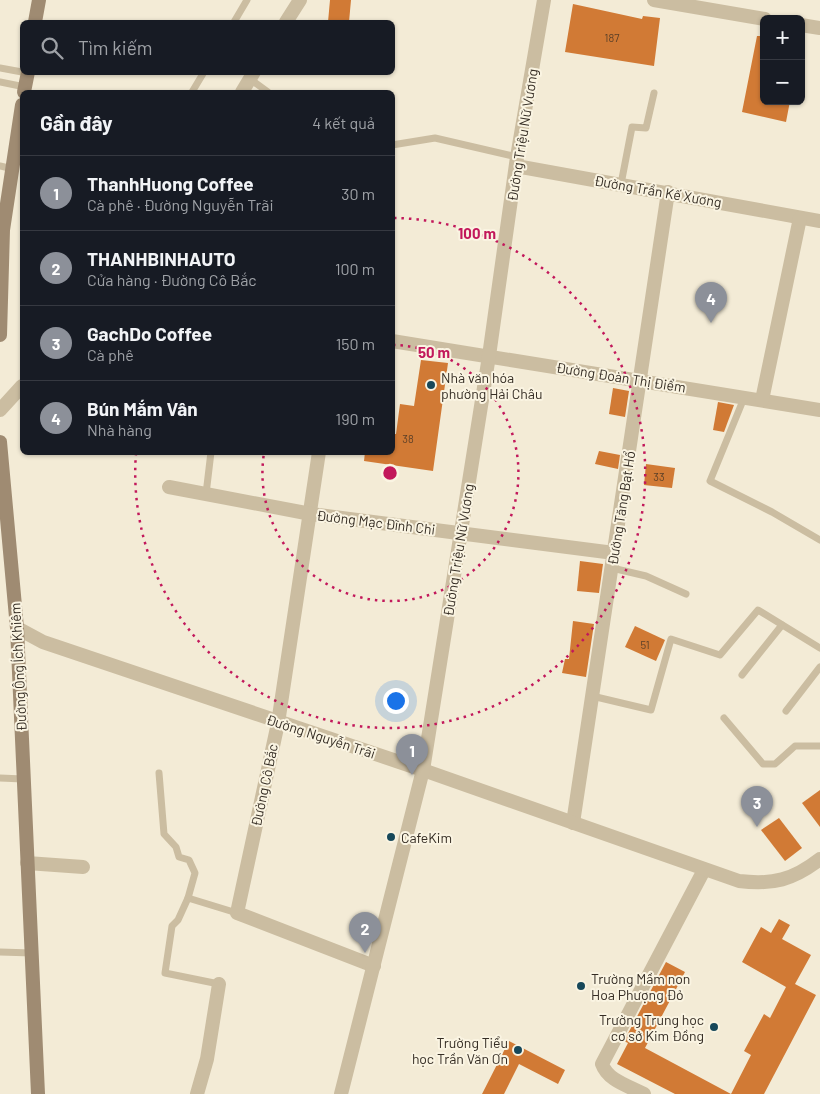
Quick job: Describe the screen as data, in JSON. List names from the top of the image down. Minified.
{"streets":{"main road":["Đường Ông Ích Khiêm"],"street":["Đường Triệu Nữ Vương","Đường Trần Kế Xương","Đường Đoàn Thị Điểm","Đường Tăng Bạt Hổ","Đường Mạc Đĩnh Chi","Đường Nguyễn Trãi","Đường Cô Bắc"]},"crossings":[["Đường Triệu Nữ Vương","Đường Trần Kế Xương"],["Đường Triệu Nữ Vương","Đường Đoàn Thị Điểm"],["Đường Triệu Nữ Vương","Đường Mạc Đĩnh Chi"],["Đường Triệu Nữ Vương","Đường Nguyễn Trãi"],["Đường Trần Kế Xương","Đường Tăng Bạt Hổ"],["Đường Đoàn Thị Điểm","Đường Tăng Bạt Hổ"],["Đường Tăng Bạt Hổ","Đường Mạc Đĩnh Chi"],["Đường Tăng Bạt Hổ","Đường Nguyễn Trãi"],["Đường Mạc Đĩnh Chi","Đường Cô Bắc"],["Đường Ông Ích Khiêm","Đường Nguyễn Trãi"],["Đường Nguyễn Trãi","Đường Cô Bắc"]],"places":["Nhà văn hóa phường Hải Châu","CafeKim","Trường Mầm non Hoa Phượng Đỏ","Trường Trung học cơ sở Kim Đồng","Trường Tiểu học Trần Văn Ơn"],"house_numbers":["187","38","33","51"],"page":{"map_buttons":["+","−"],"search":"Tìm kiếm","heading":["Gần đây","4 kết quả"],"list":[{"mark":"1","name":"ThanhHuong Coffee","note":"Cà phê · Đường Nguyễn Trãi","value":"30 m"},{"mark":"2","name":"THANHBINHAUTO","note":"Cửa hàng · Đường Cô Bắc","value":"100 m"},{"mark":"3","name":"GachDo Coffee","note":"Cà phê","value":"150 m"},{"mark":"4","name":"Bún Mắm Vân","note":"Nhà hàng","value":"190 m"}],"pins":["4","1","3","2"]},"rings":["100 m","50 m"]}
